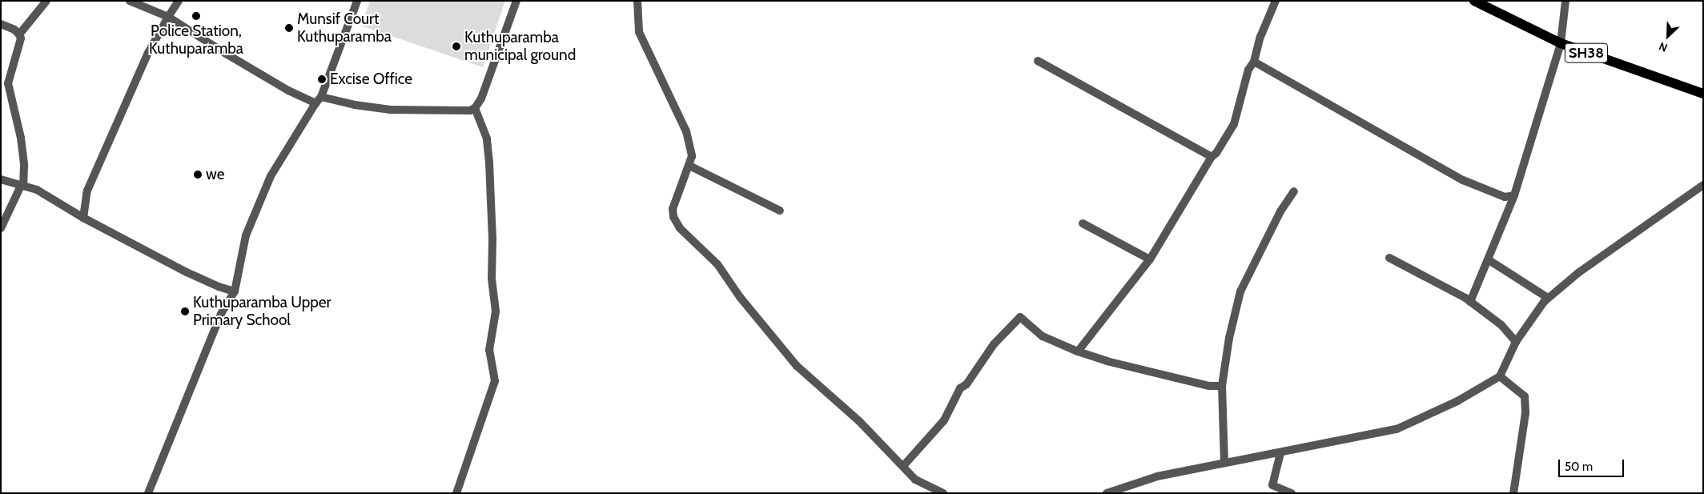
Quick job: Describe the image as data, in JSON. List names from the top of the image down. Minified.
{"streets":{"main road":["SH38"]},"places":["Police Station, Kuthuparamba","Munsif Court Kuthuparamba","Kuthuparamba municipal ground","Excise Office","we","Kuthuparamba Upper Primary School"],"scale_bar":"50 m","north":"bottom left"}
